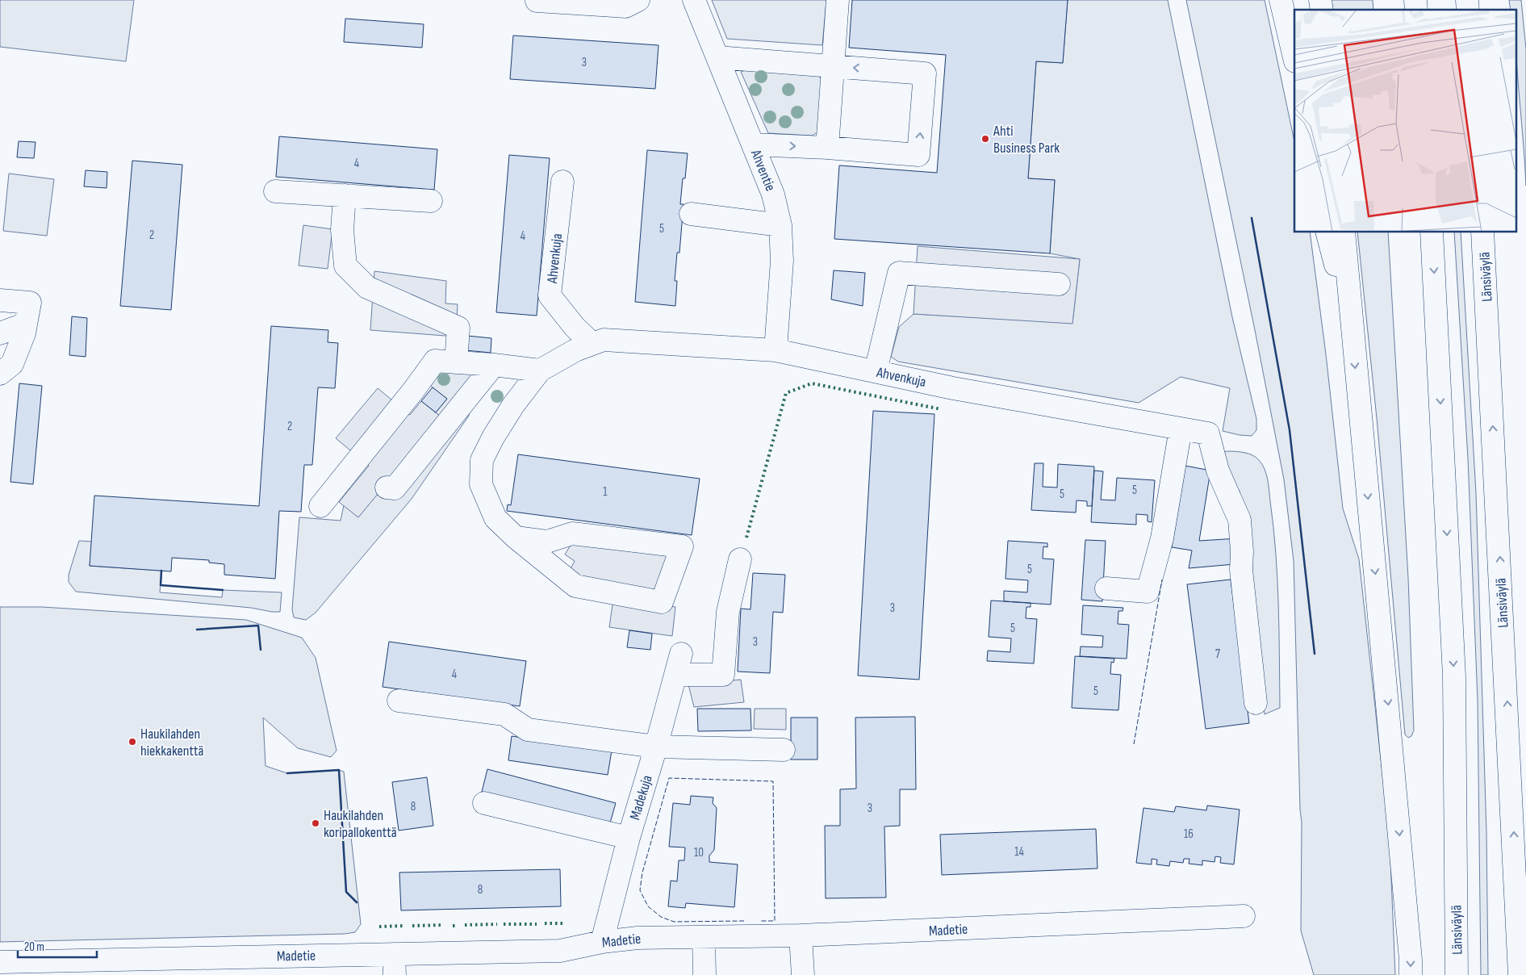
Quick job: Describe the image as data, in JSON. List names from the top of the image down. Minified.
{"streets":{"main road":["Ahventie","Ahvenkuja","Länsiväylä","Madekuja","Madetie"]},"crossings":[["Ahventie","Ahvenkuja"],["Madekuja","Madetie"]],"places":["Ahti Business Park","Haukilahden hiekkakenttä","Haukilahden koripallokenttä"],"house_numbers":["3","4","5","2","4","2","5","1","5","5","3","5","3","7","4","5","8","3","16","14","10","8"],"scale_bar":"20 m"}
